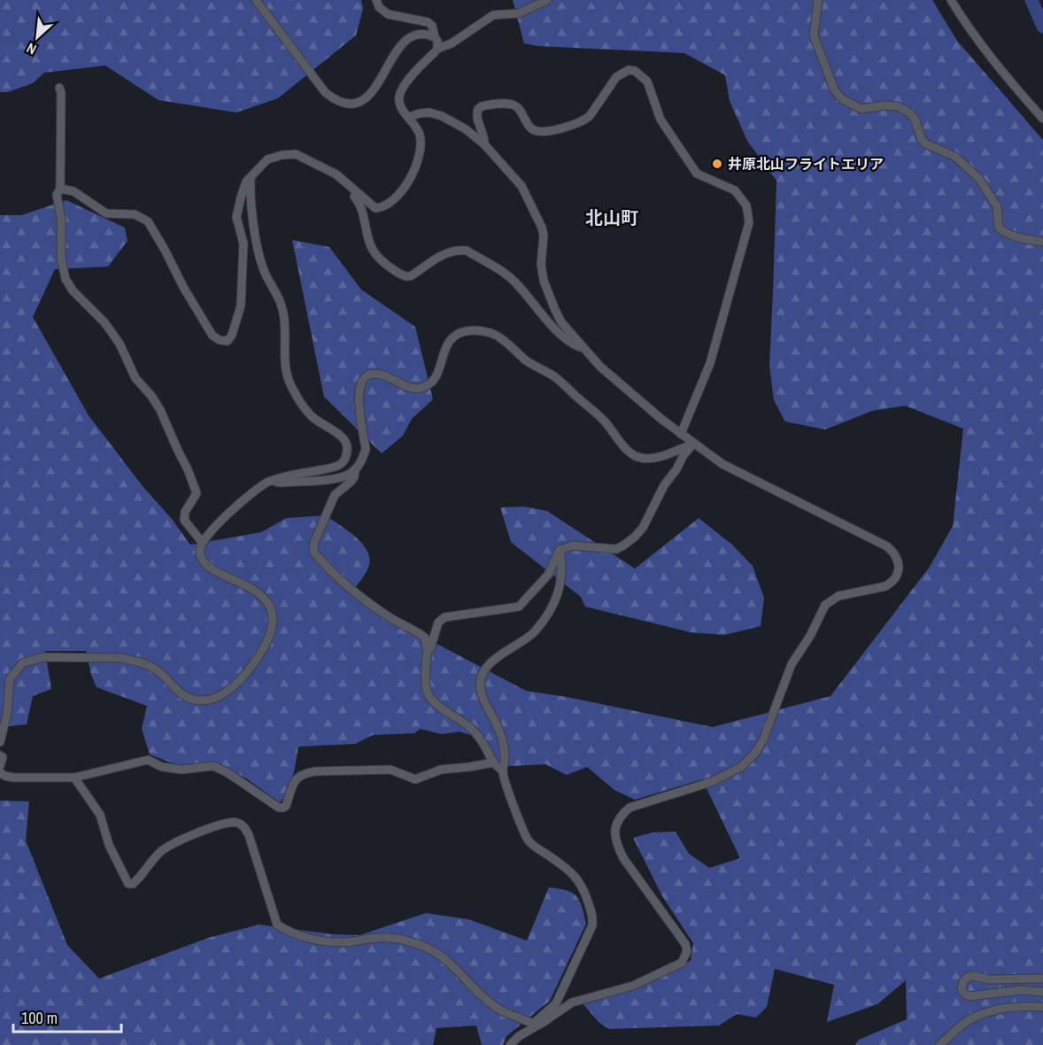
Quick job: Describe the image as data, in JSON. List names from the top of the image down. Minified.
{"districts":["北山町"],"places":["井原北山フライトエリア"],"scale_bar":"100 m","north":"bottom left"}
